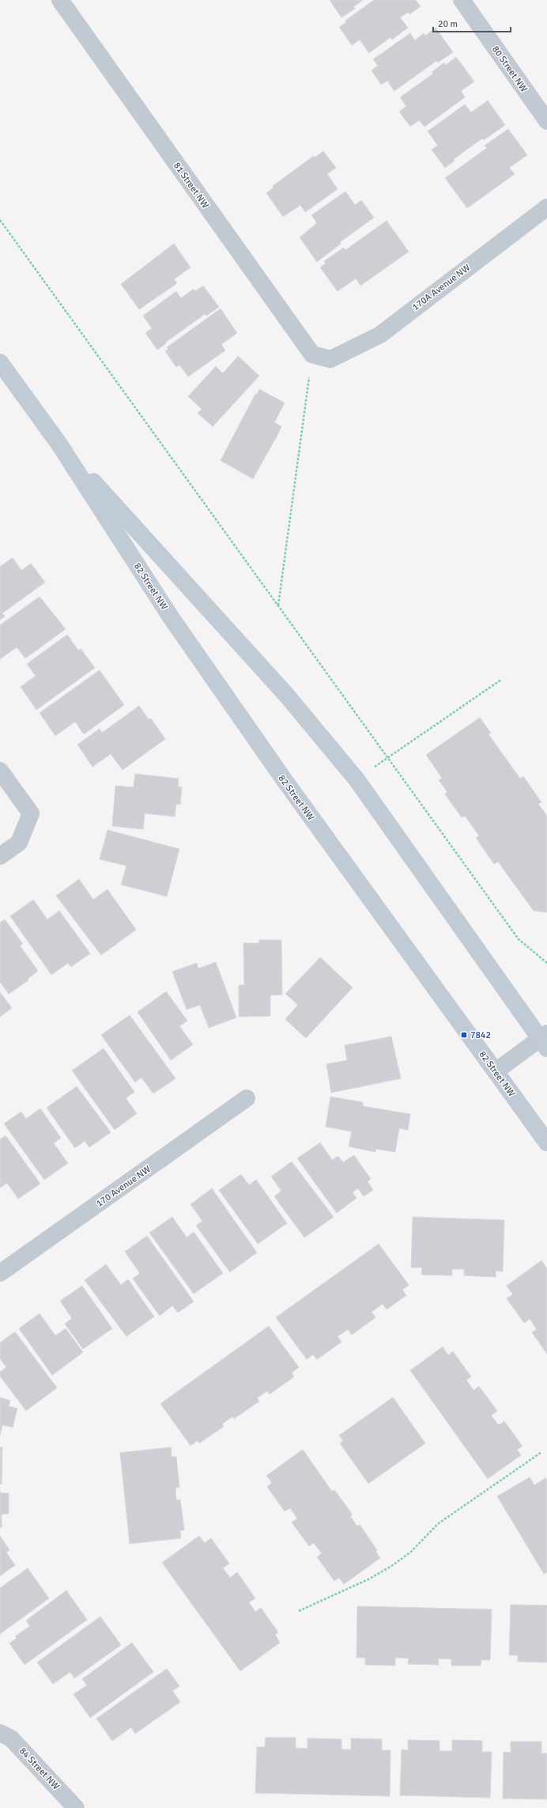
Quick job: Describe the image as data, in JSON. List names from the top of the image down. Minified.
{"streets":{"main road":["82 Street NW"],"street":["80 Street NW","81 Street NW","170A Avenue NW","170 Avenue NW","84 Street NW"]},"crossings":[["81 Street NW","170A Avenue NW"]],"places":{"transit":["7842"]},"scale_bar":"20 m"}
